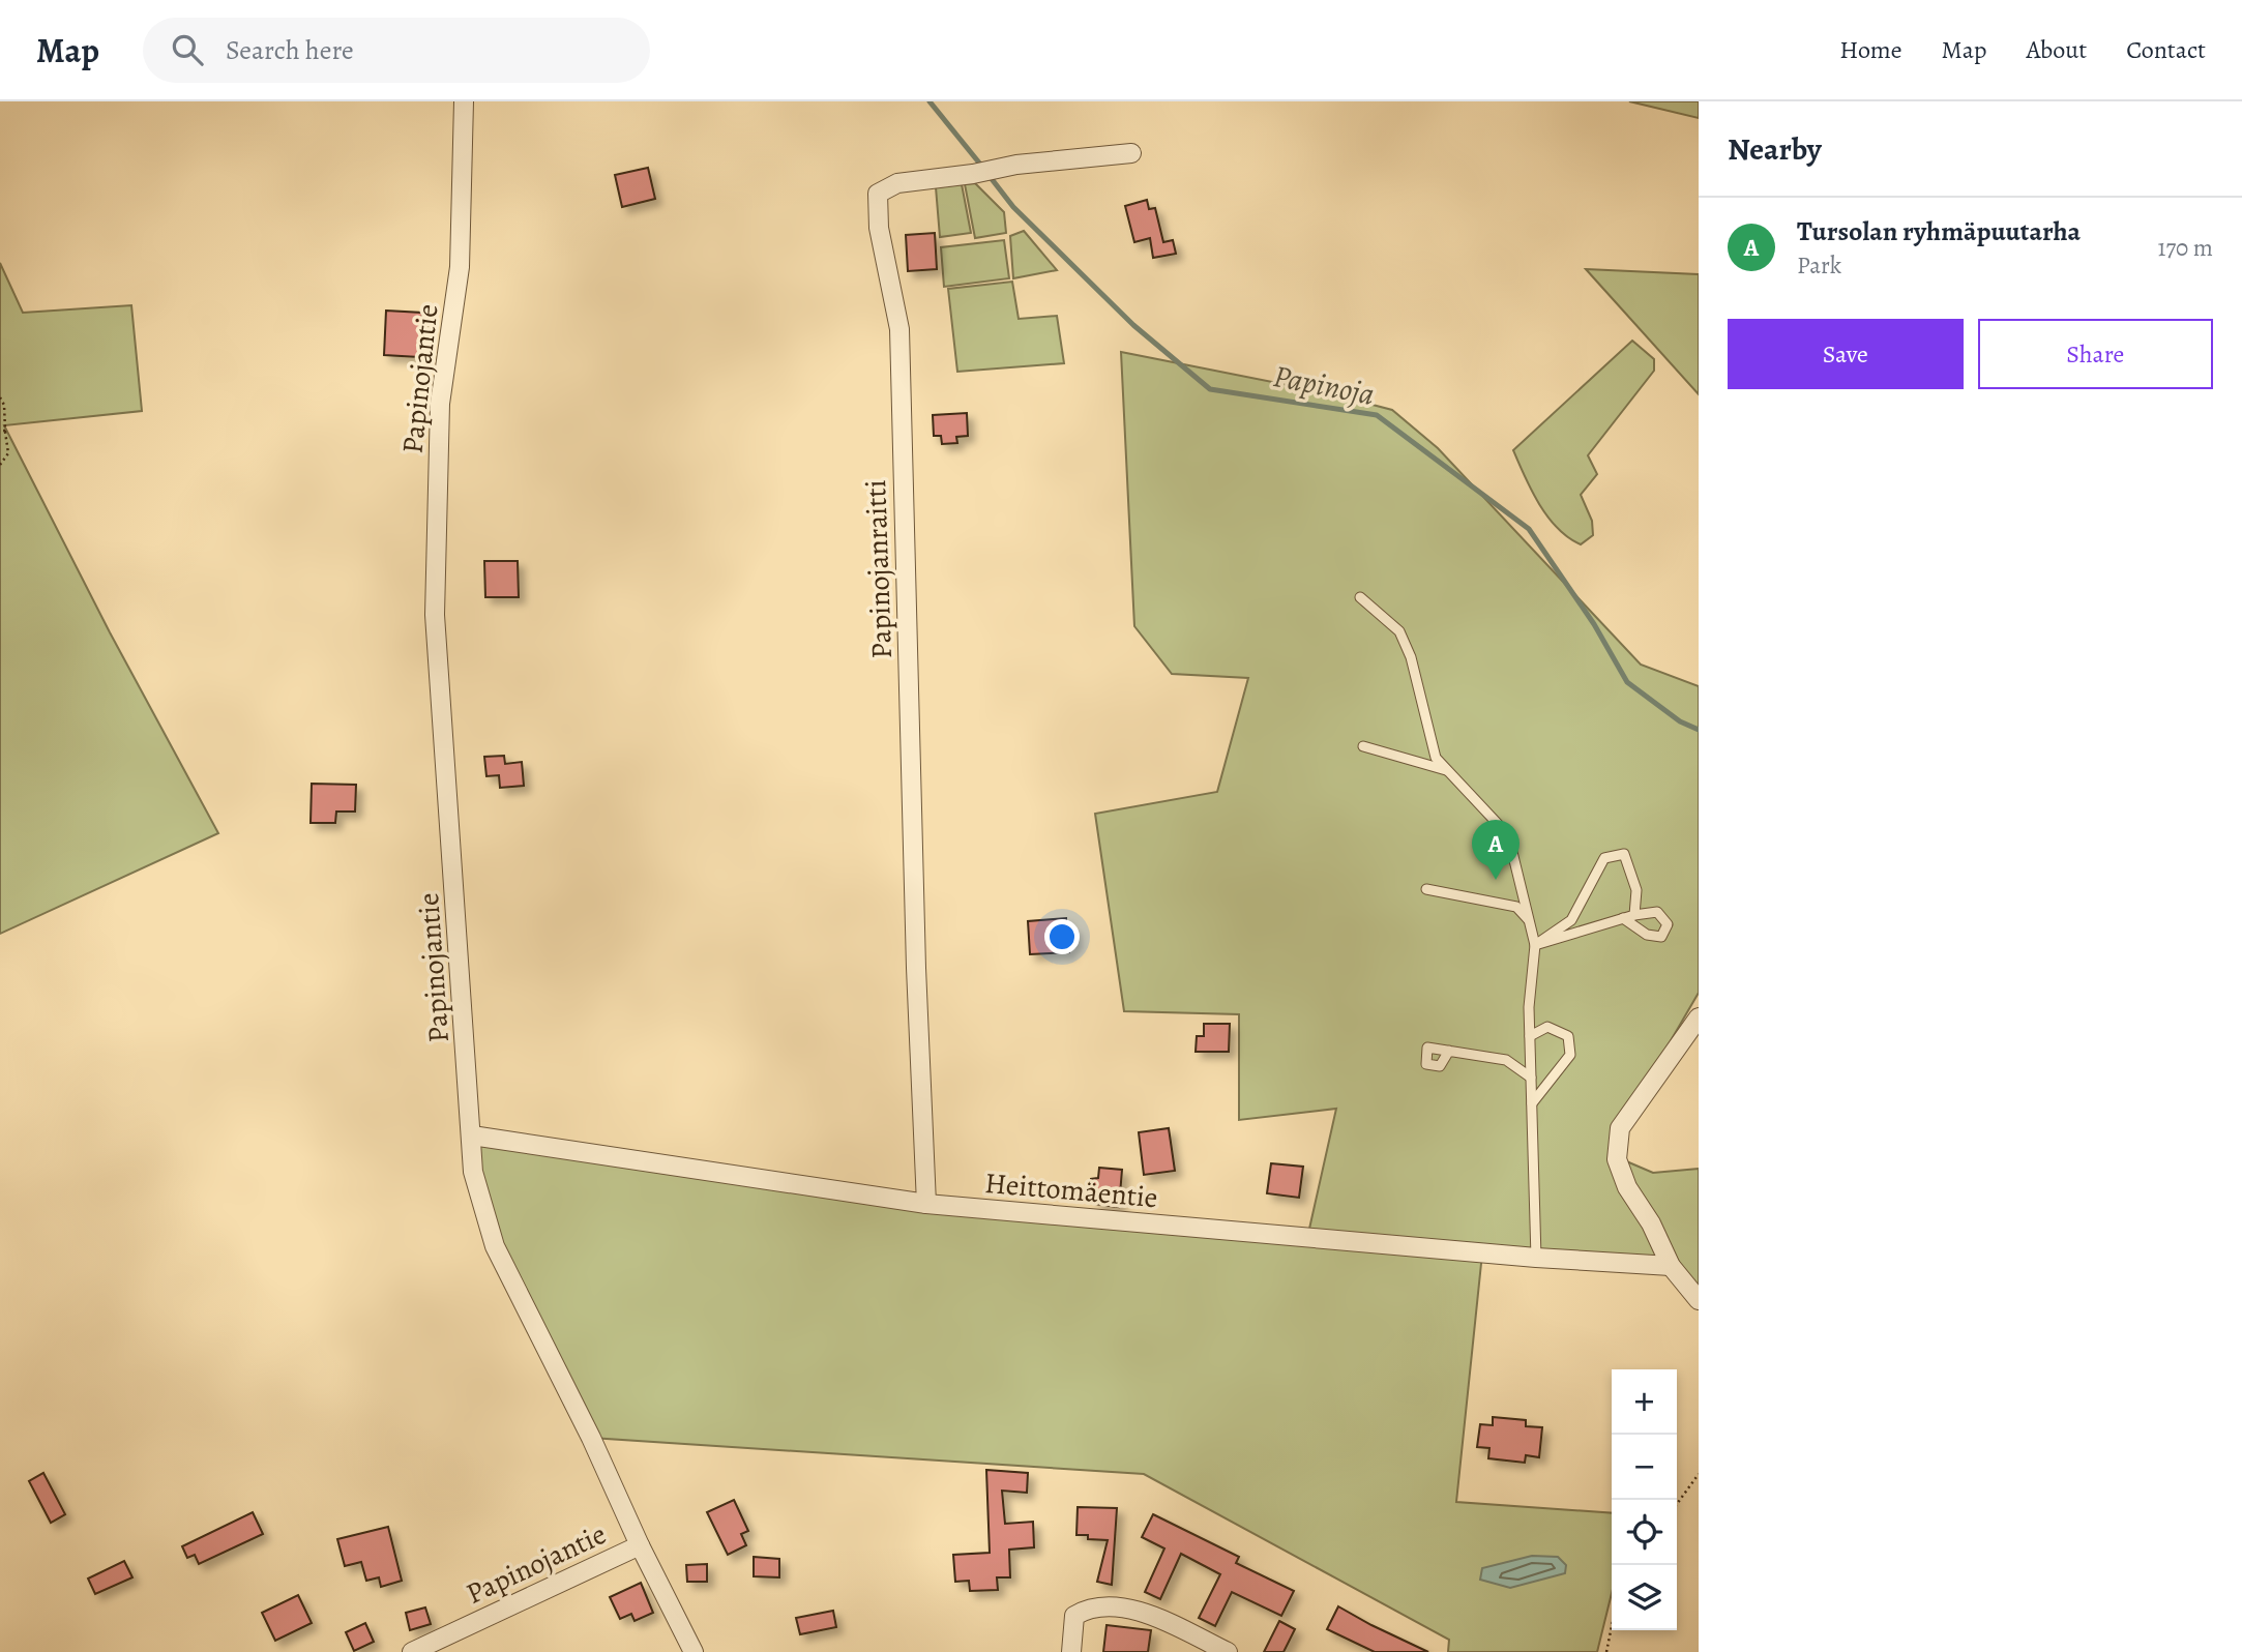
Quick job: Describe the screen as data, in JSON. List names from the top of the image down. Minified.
{"streets":{"street":["Papinojantie","Papinojanraitti","Heittomäentie"]},"crossings":[["Papinojantie","Heittomäentie"],["Papinojanraitti","Heittomäentie"]],"water":["Papinoja"],"page":{"header":"Map","search":"Search here","nav":["Home","Map","About","Contact"],"heading":"Nearby","list":[{"mark":"A","name":"Tursolan ryhmäpuutarha","note":"Park","value":"170 m"}],"buttons":["Save","Share"],"pins":"A","map_buttons":["+","−"]}}
